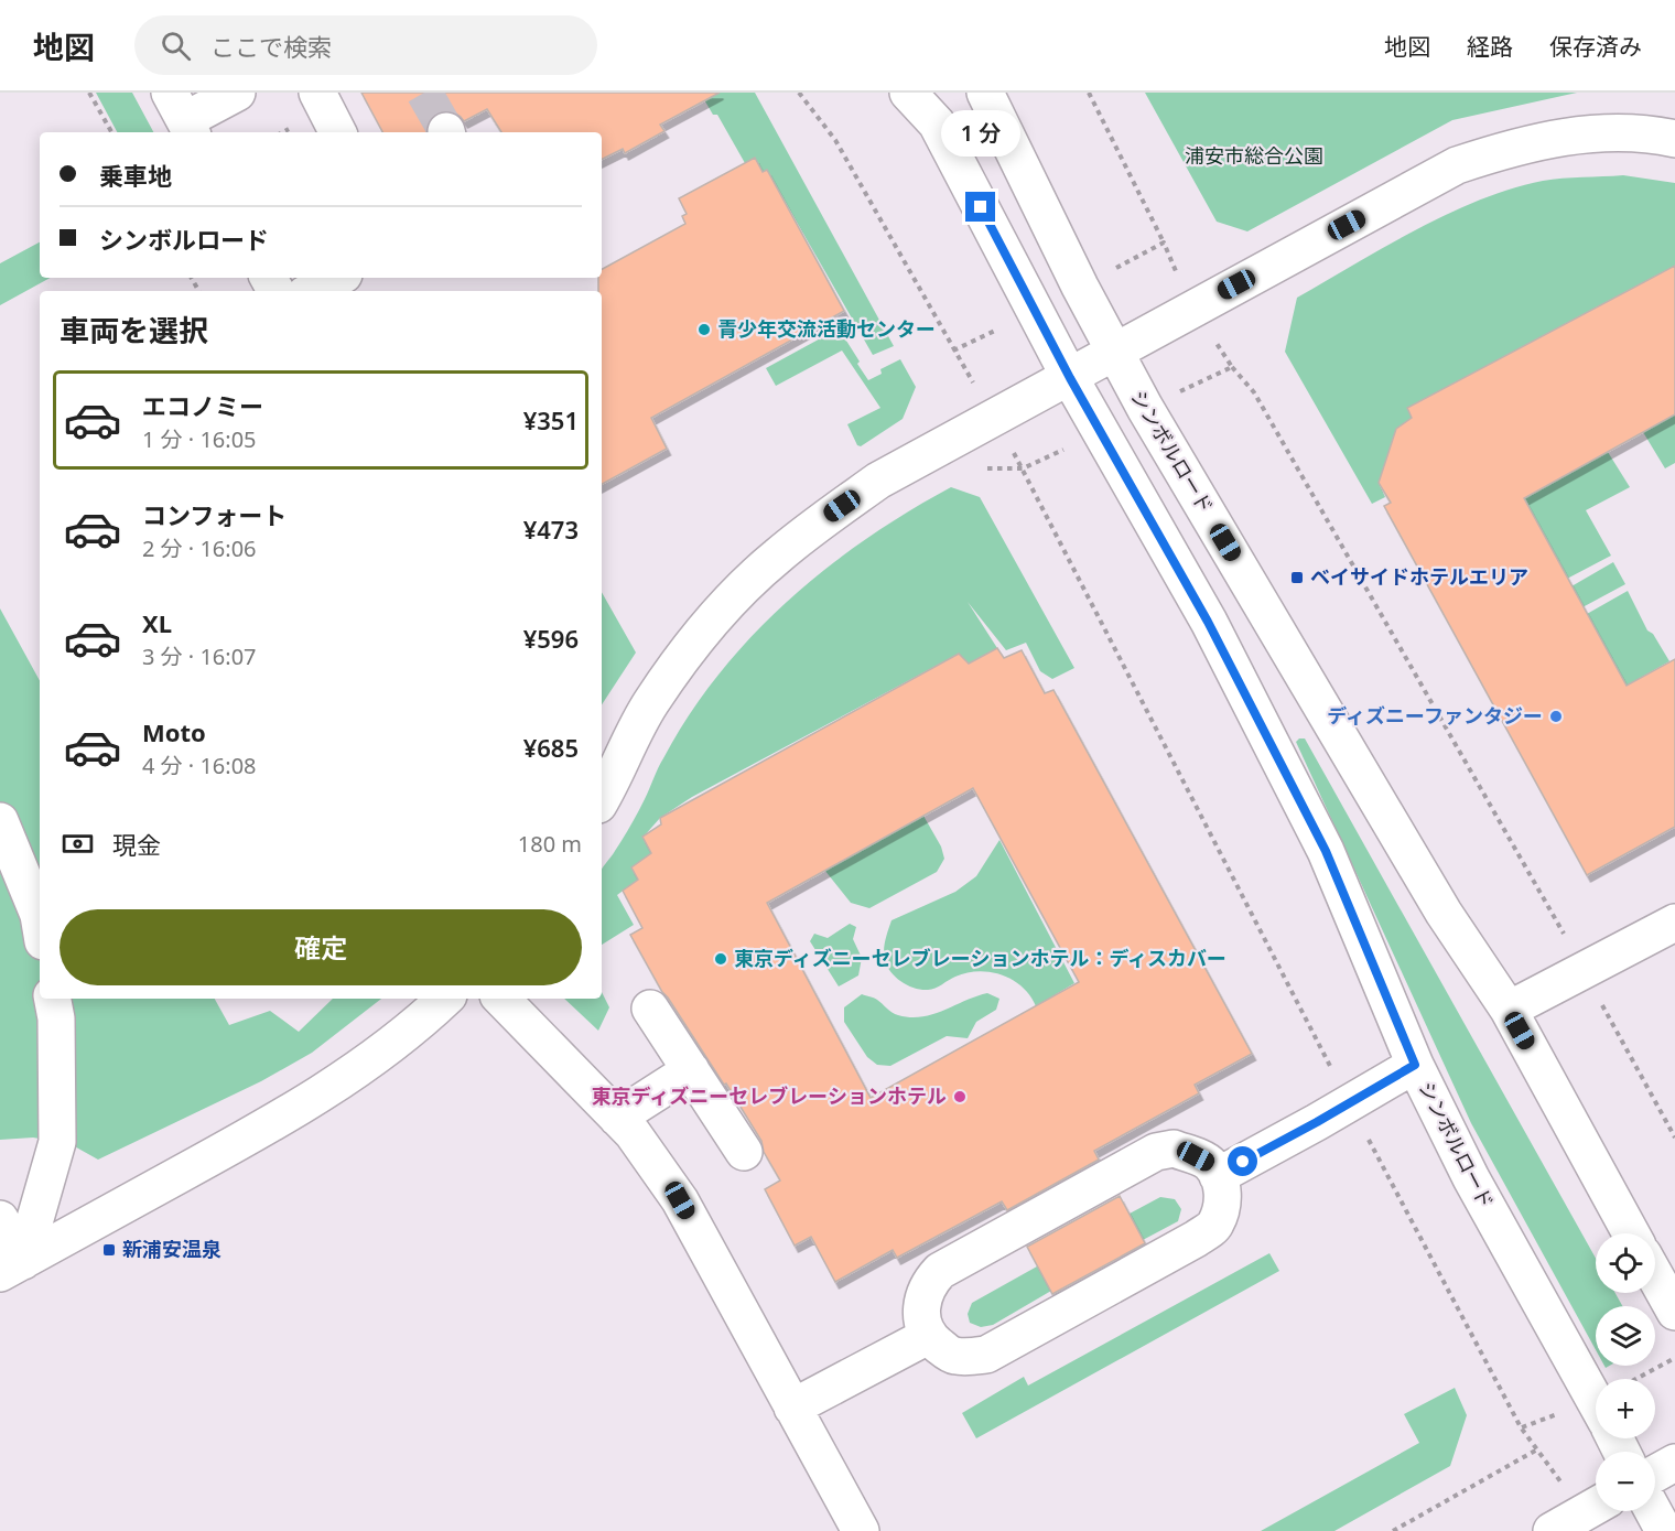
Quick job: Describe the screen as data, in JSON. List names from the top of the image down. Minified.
{"streets":{"street":["シンボルロード"]},"parks":["浦安市総合公園"],"places":{"other":["青少年交流活動センター","ディズニーファンタジー","東京ディズニーセレブレーションホテル：ディスカバー","東京ディズニーセレブレーションホテル"],"transit":["ベイサイドホテルエリア","新浦安温泉"]},"page":{"header":"地図","search":"ここで検索","nav":["地図","経路","保存済み"],"bubble":"1 分","banner":["乗車地","シンボルロード"],"heading":"車両を選択","list":[{"name":"エコノミー","note":"1 分 · 16:05","value":"¥351"},{"name":"コンフォート","note":"2 分 · 16:06","value":"¥473"},{"name":"XL","note":"3 分 · 16:07","value":"¥596"},{"name":"Moto","note":"4 分 · 16:08","value":"¥685"}],"pay":["現金","180 m"],"buttons":"確定","map_buttons":["+","−"]}}
